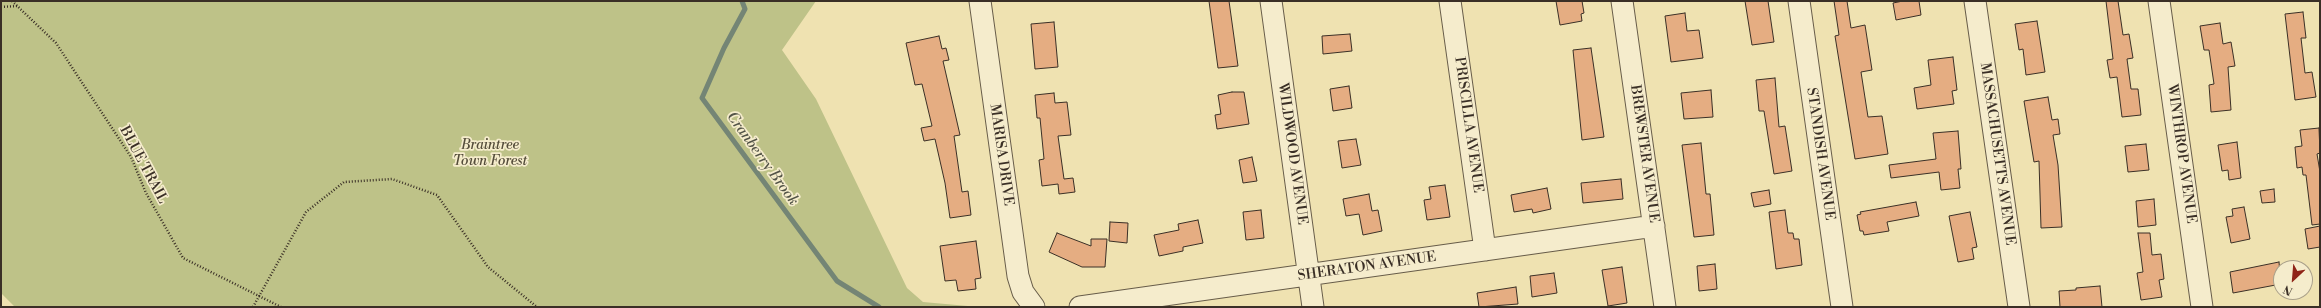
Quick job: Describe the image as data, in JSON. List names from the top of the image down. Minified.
{"streets":{"street":["PRISCILLA AVENUE","WILDWOOD AVENUE","BREWSTER AVENUE","STANDISH AVENUE","MASSACHUSETTS AVENUE","WINTHROP AVENUE","MARISA DRIVE","SHERATON AVENUE"],"path":["BLUE TRAIL"]},"crossings":[["PRISCILLA AVENUE","SHERATON AVENUE"],["WILDWOOD AVENUE","SHERATON AVENUE"],["BREWSTER AVENUE","SHERATON AVENUE"]],"water":["Cranberry Brook"],"parks":["Braintree Town Forest"],"north":"bottom left"}
